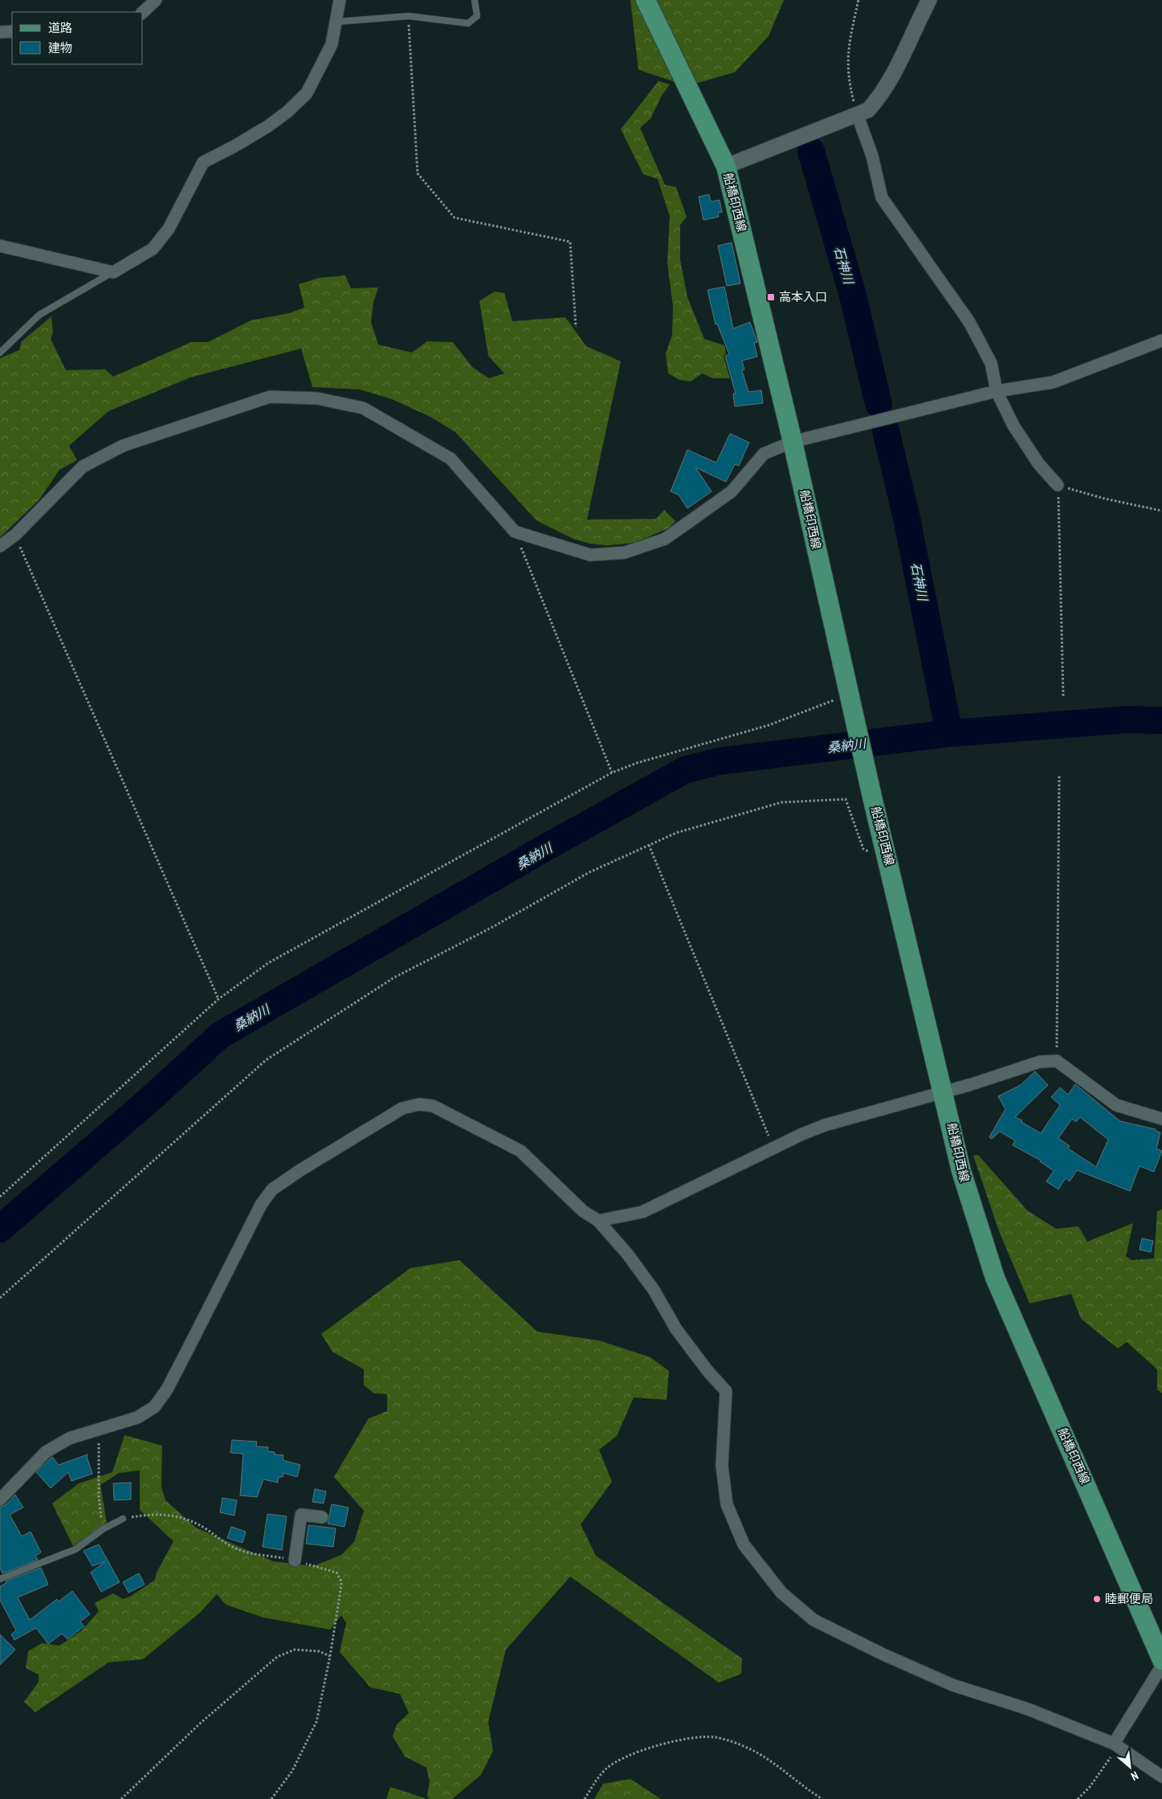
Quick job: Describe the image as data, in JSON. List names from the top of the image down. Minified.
{"streets":{"main road":["船橋印西線"]},"water":["石神川","桑納川"],"places":{"transit":["高本入口"],"other":["睦郵便局"]},"legend":["道路","建物"],"north":"bottom right"}
